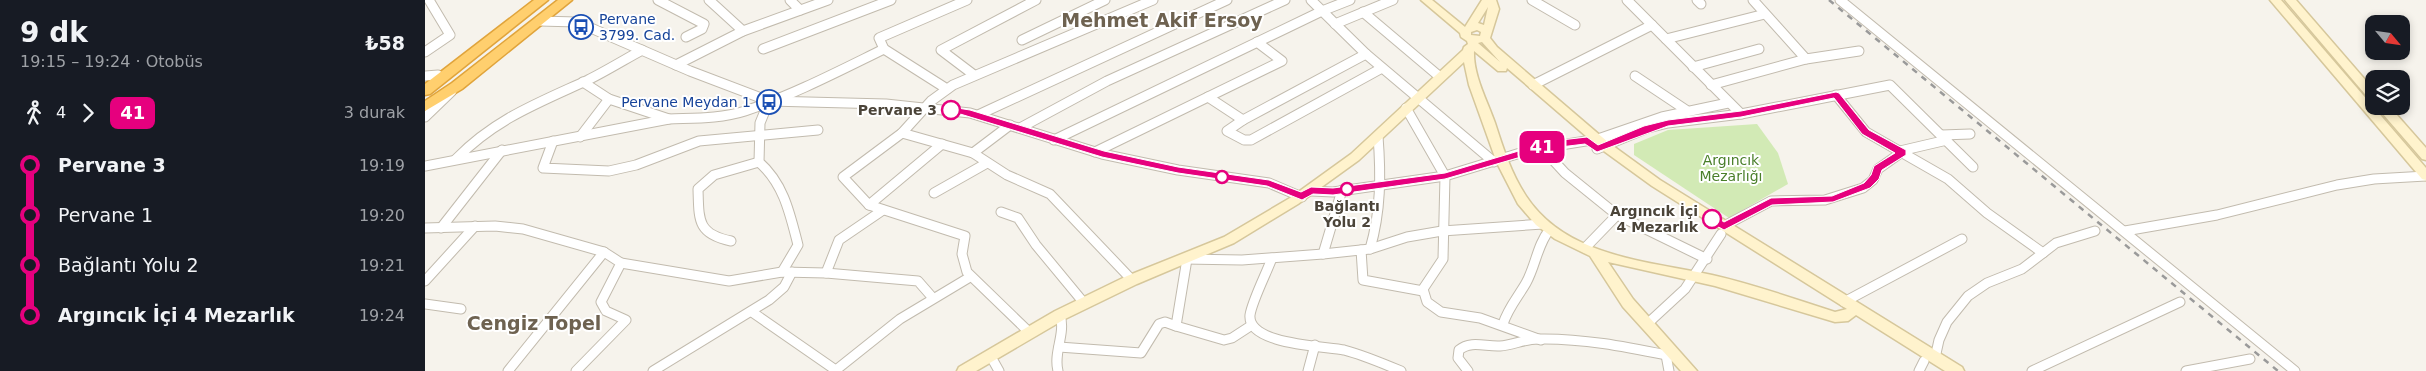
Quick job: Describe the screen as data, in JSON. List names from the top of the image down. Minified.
{"districts":["Mehmet Akif Ersoy","Cengiz Topel"],"parks":["Argıncık Mezarlığı"],"places":{"bus stop":["Pervane 3799. Cad.","Pervane Meydan 1"],"other":["Pervane 3","Bağlantı Yolu 2","Argıncık İçi 4 Mezarlık"]},"lines":["bus line 41"],"north":"bottom right","page":{"heading":["9 dk","19:15 – 19:24 · Otobüs","₺58"],"on_map":"41","legs":["4","41","3 durak"],"list":[{"name":"Pervane 3","value":"19:19"},{"name":"Pervane 1","value":"19:20"},{"name":"Bağlantı Yolu 2","value":"19:21"},{"name":"Argıncık İçi 4 Mezarlık","value":"19:24"}]}}
